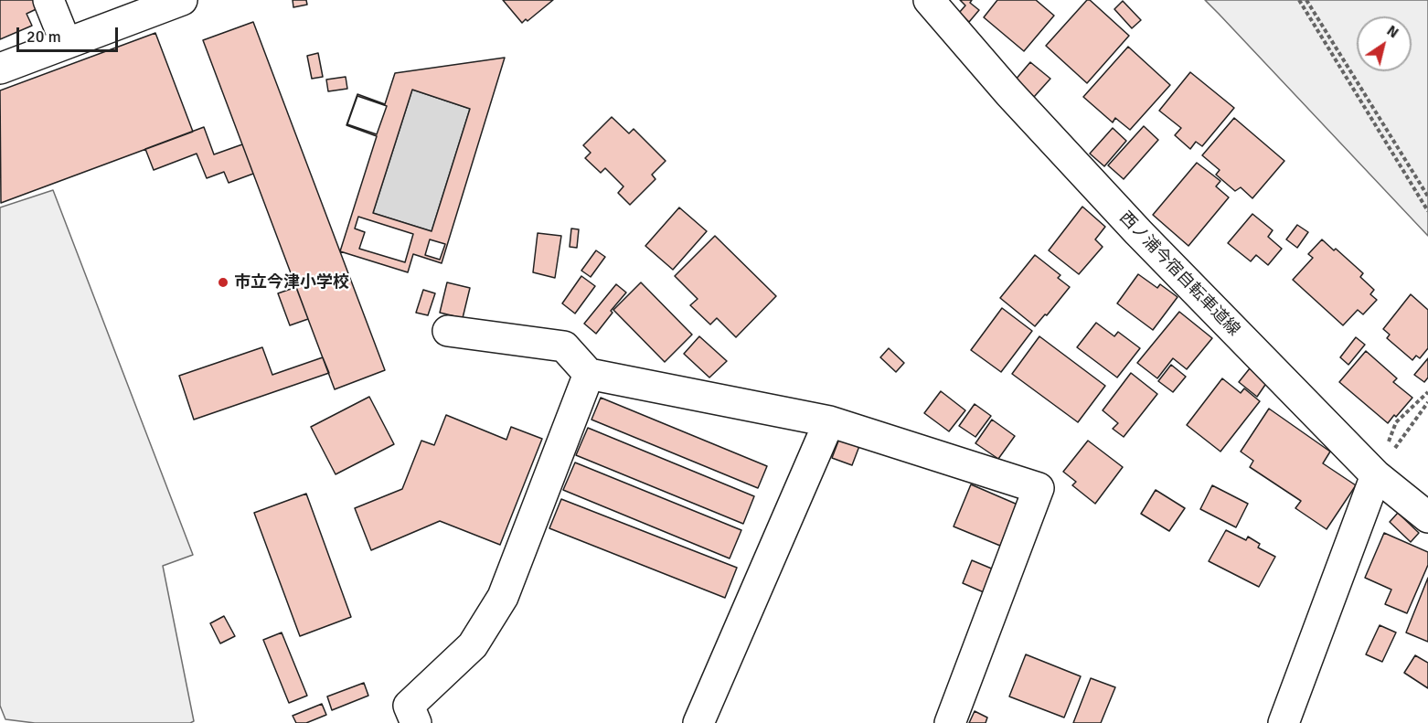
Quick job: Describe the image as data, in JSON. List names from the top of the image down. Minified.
{"streets":{"street":["西ノ浦今宿自転車道線"]},"places":["市立今津小学校"],"scale_bar":"20 m","north":"top right"}
